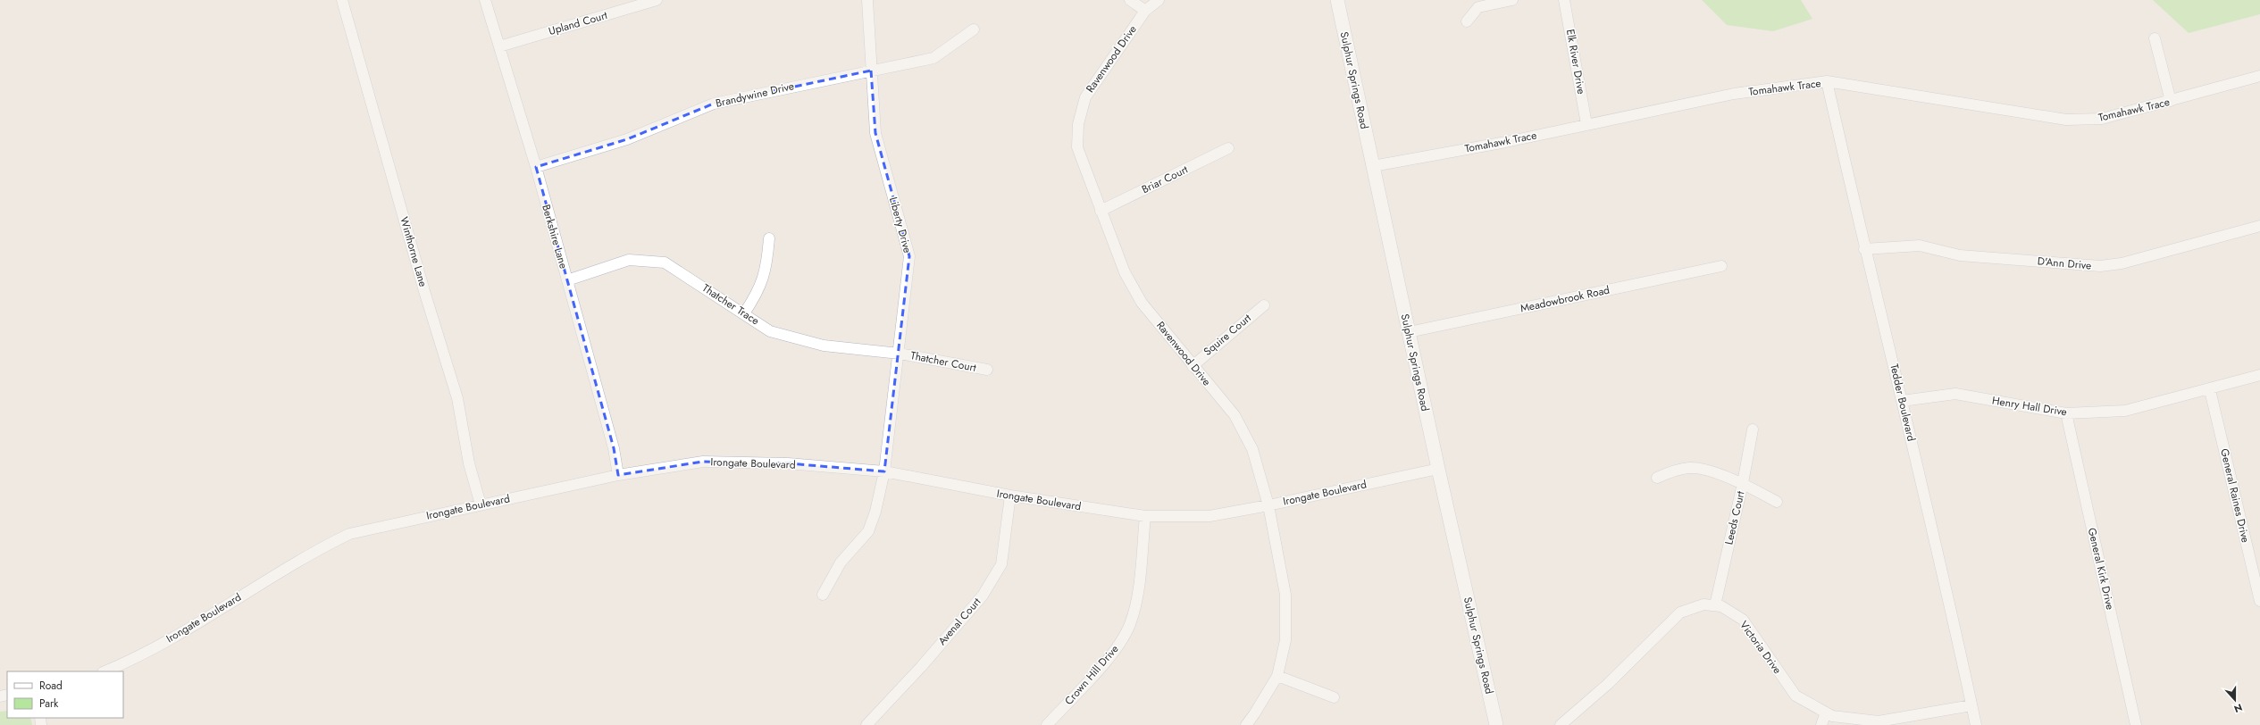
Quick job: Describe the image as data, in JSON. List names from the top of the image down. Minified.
{"streets":{"street":["Upland Court","Ravenwood Drive","Elk River Drive","Sulphur Springs Road","Tomahawk Trace","Brandywine Drive","Briar Court","Liberty Drive","Berkshire Lane","Winthorne Lane","D'Ann Drive","Meadowbrook Road","Thatcher Trace","Squire Court","Thatcher Court","Tedder Boulevard","Henry Hall Drive","Irongate Boulevard","General Raines Drive","Leeds Court","General Kirk Drive","Avenal Court","Victoria Drive","Crown Hill Drive"]},"crossings":[["Upland Court","Berkshire Lane"],["Ravenwood Drive","Briar Court"],["Ravenwood Drive","Squire Court"],["Ravenwood Drive","Irongate Boulevard"],["Elk River Drive","Tomahawk Trace"],["Sulphur Springs Road","Tomahawk Trace"],["Sulphur Springs Road","Meadowbrook Road"],["Sulphur Springs Road","Irongate Boulevard"],["Tomahawk Trace","Tedder Boulevard"],["Brandywine Drive","Liberty Drive"],["Brandywine Drive","Berkshire Lane"],["Liberty Drive","Thatcher Trace"],["Liberty Drive","Thatcher Court"],["Liberty Drive","Irongate Boulevard"],["Berkshire Lane","Thatcher Trace"],["Berkshire Lane","Irongate Boulevard"],["Winthorne Lane","Irongate Boulevard"],["D'Ann Drive","Tedder Boulevard"],["Thatcher Trace","Thatcher Court"],["Tedder Boulevard","Henry Hall Drive"],["Tedder Boulevard","Victoria Drive"],["Henry Hall Drive","General Raines Drive"],["Henry Hall Drive","General Kirk Drive"],["Irongate Boulevard","Avenal Court"],["Irongate Boulevard","Crown Hill Drive"],["Leeds Court","Victoria Drive"]],"legend":["Road","Park"],"north":"bottom"}
